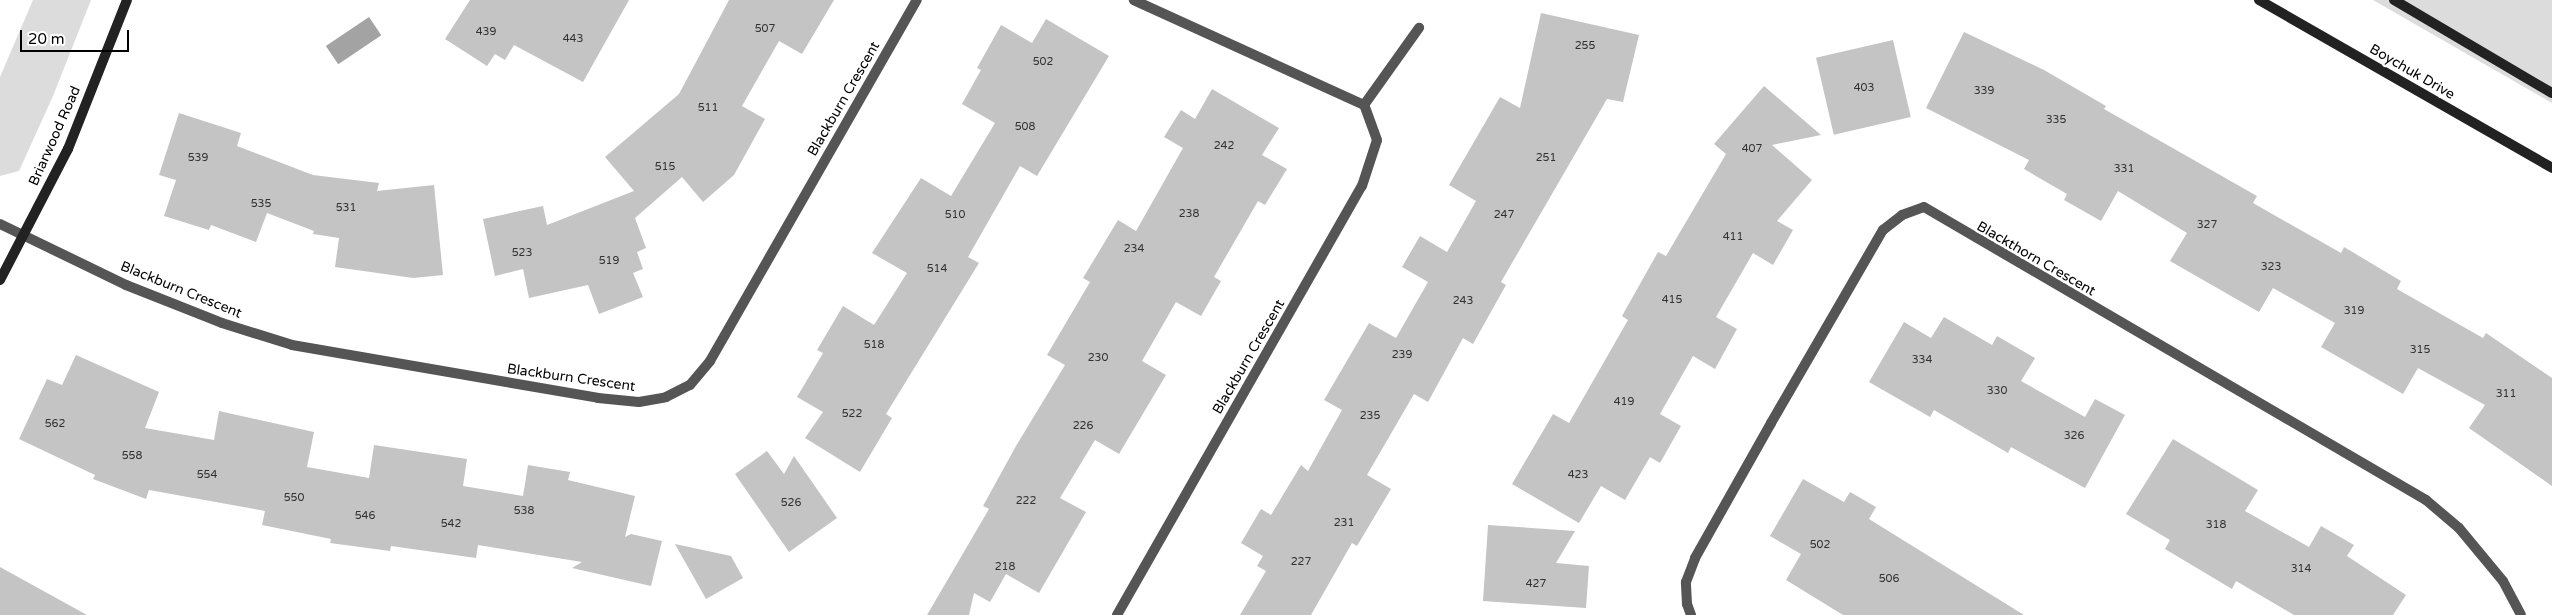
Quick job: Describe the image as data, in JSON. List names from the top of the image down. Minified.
{"streets":{"main road":["Boychuk Drive","Briarwood Road"],"street":["Blackburn Crescent","Blackthorn Crescent"]},"crossings":[["Blackburn Crescent","Briarwood Road"]],"house_numbers":["507","439","443","255","502","403","339","511","335","508","242","407","539","251","515","331","535","531","238","510","247","327","411","234","523","519","323","514","415","243","319","518","315","239","230","334","330","311","419","522","235","562","226","326","558","554","423","550","222","526","538","546","231","542","318","502","227","218","314","506","427"],"scale_bar":"20 m"}
